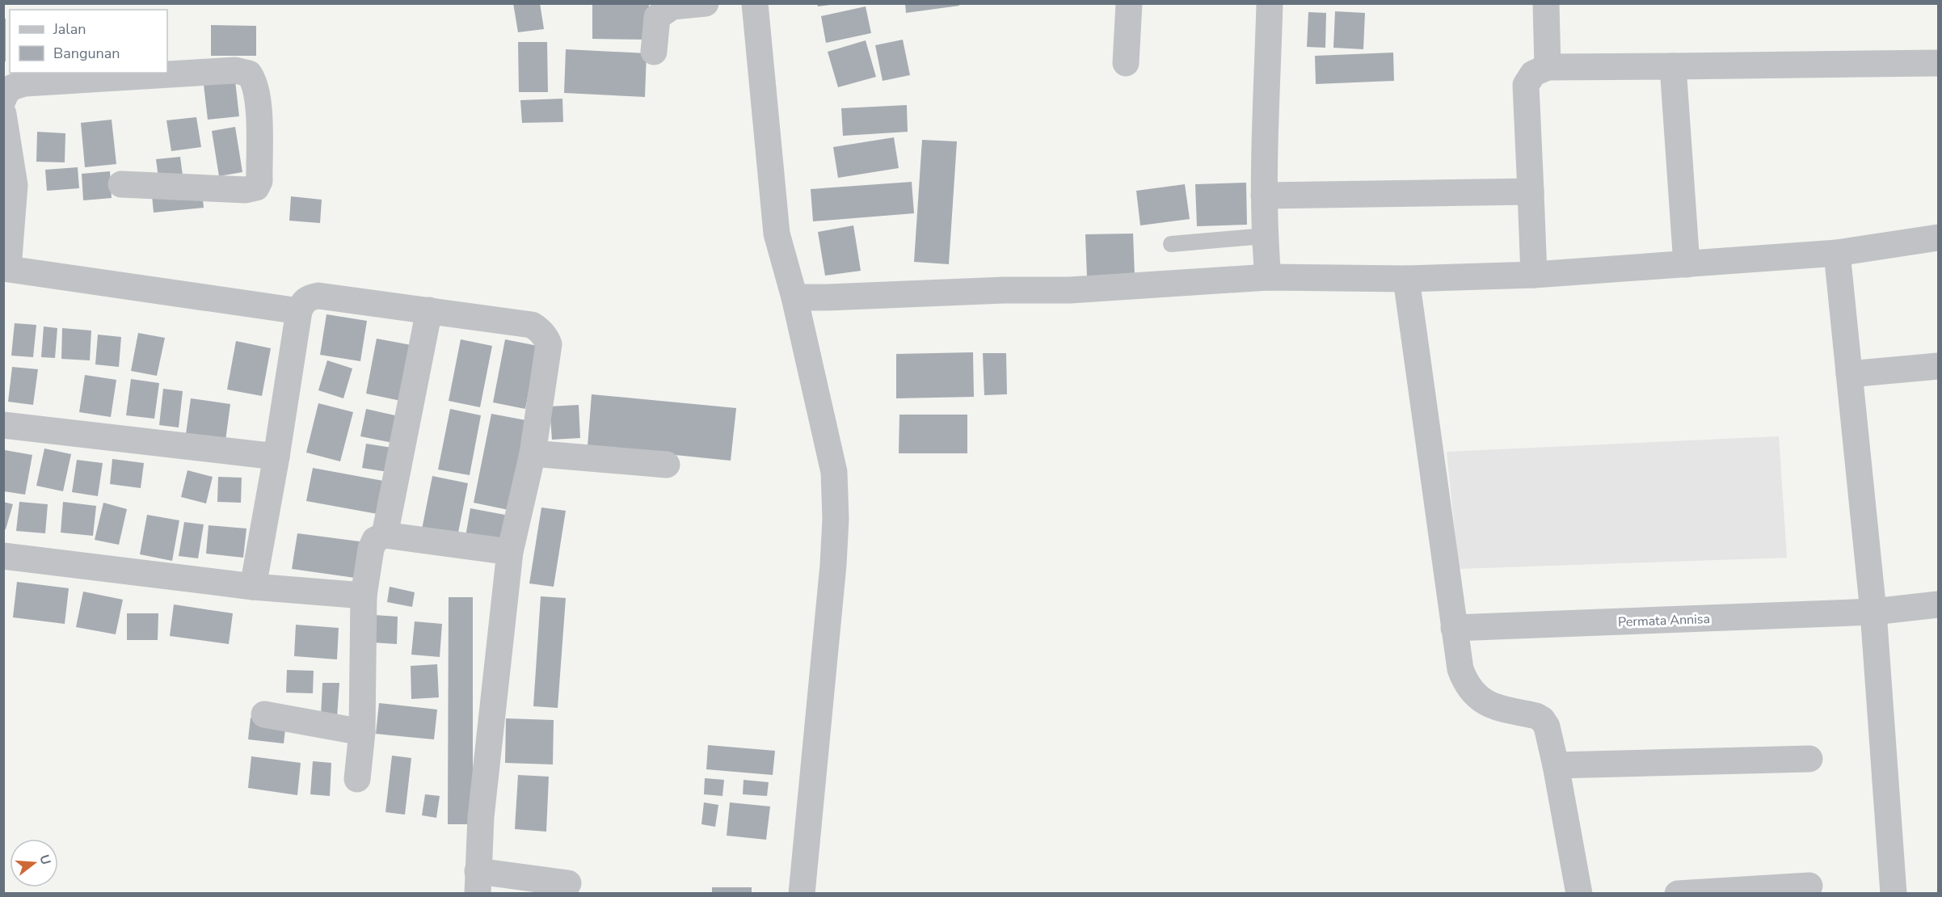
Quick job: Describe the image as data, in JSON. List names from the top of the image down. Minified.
{"streets":{"street":["Permata Annisa"]},"legend":["Jalan","Bangunan"],"north":"right"}
